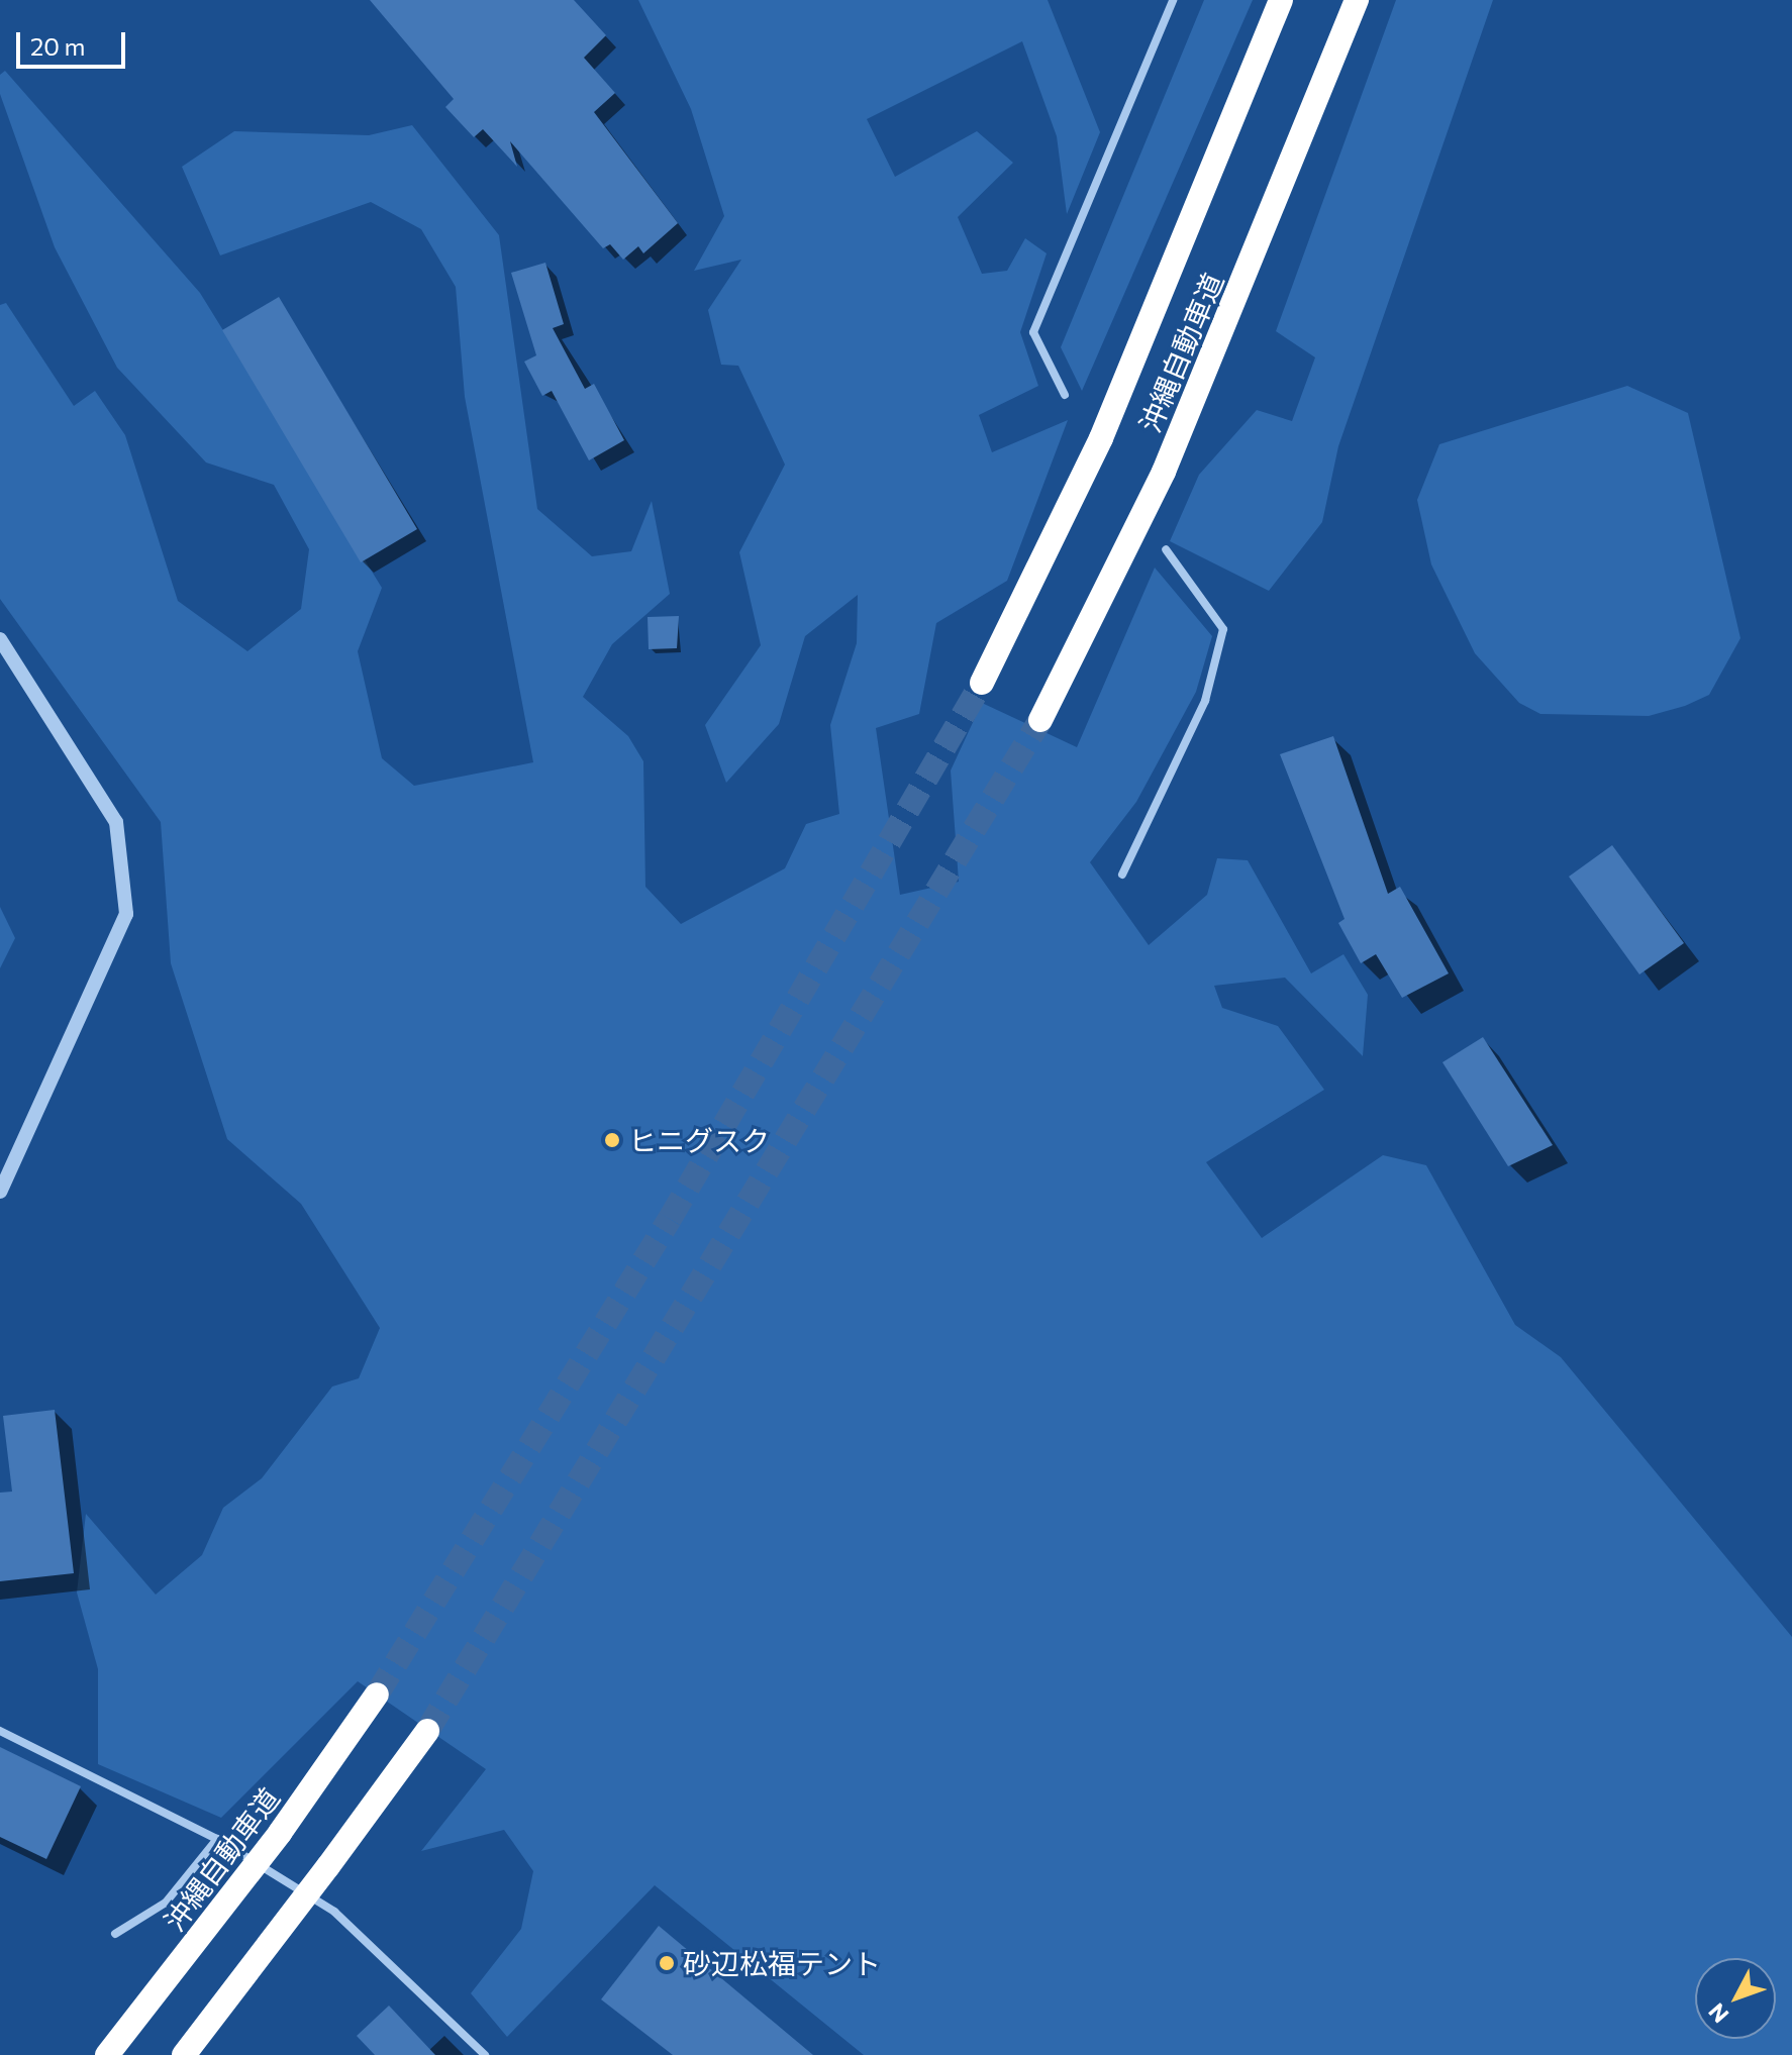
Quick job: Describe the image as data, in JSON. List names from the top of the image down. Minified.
{"streets":{"highway":["沖縄自動車道"]},"places":["ヒニグスク","砂辺松福テント"],"scale_bar":"20 m","north":"bottom left"}
